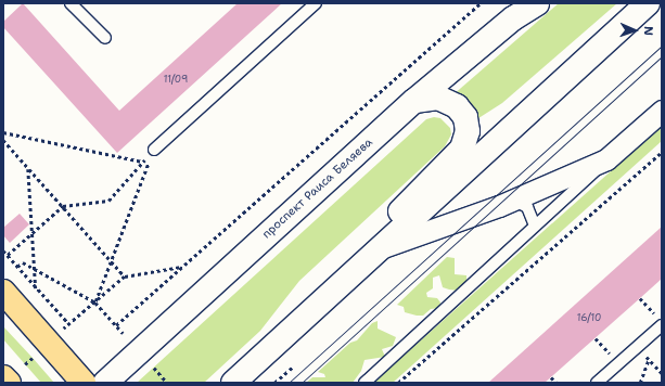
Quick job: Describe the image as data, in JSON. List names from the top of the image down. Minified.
{"streets":{"street":["проспект Раиса Беляева"]},"house_numbers":["11/09","16/10"],"north":"right"}
